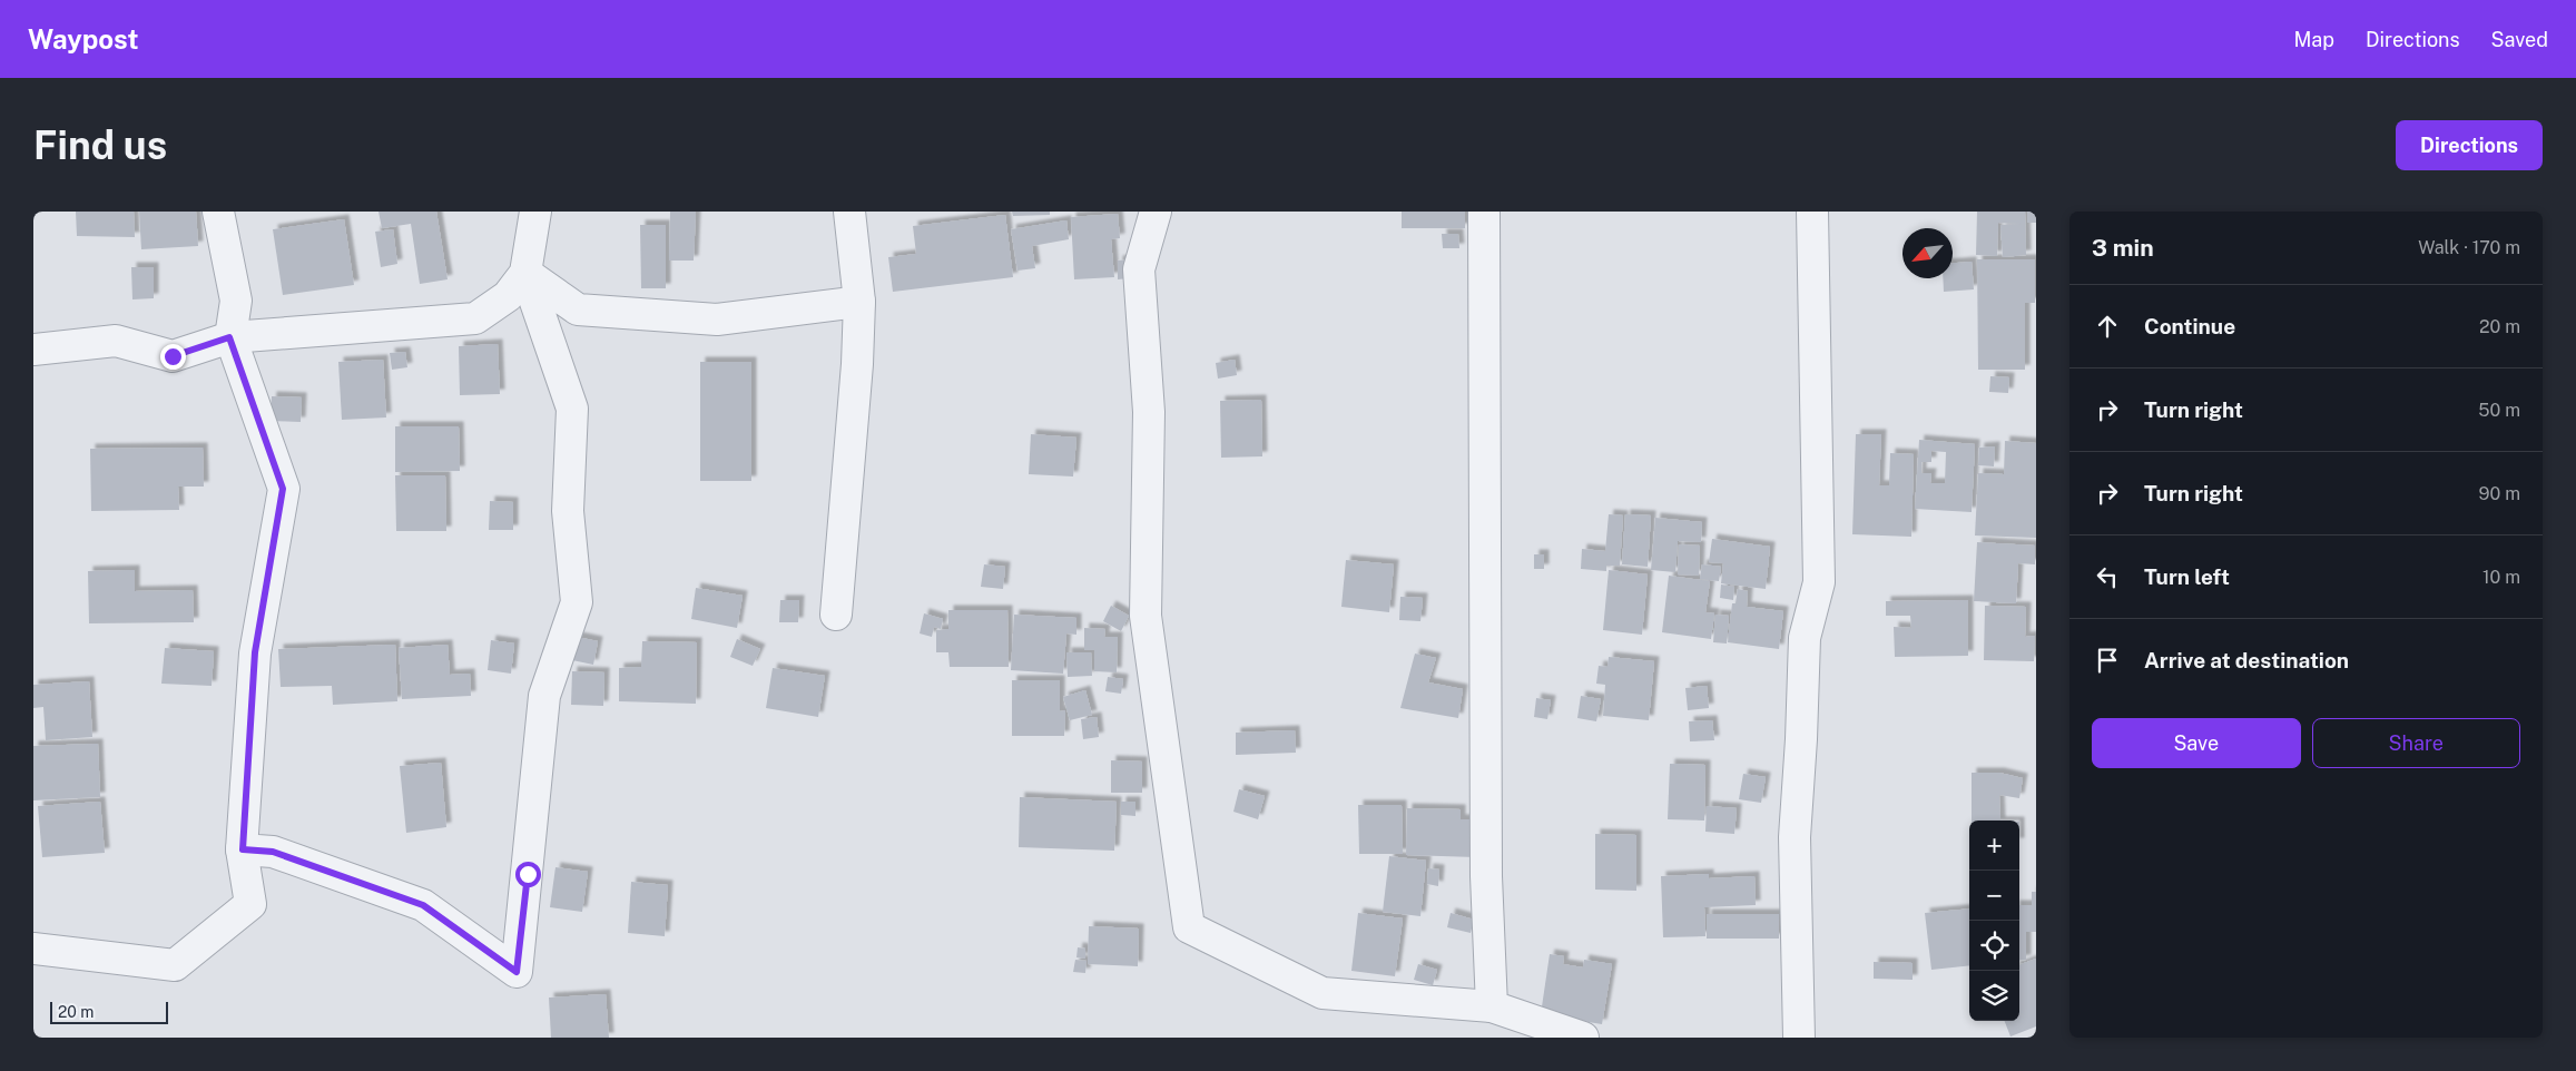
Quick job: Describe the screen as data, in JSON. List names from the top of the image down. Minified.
{"scale_bar":"20 m","north":"bottom left","page":{"header":"Waypost","nav":["Map","Directions","Saved"],"buttons":["Directions",["Save","Share"]],"title":"Find us","heading":["3 min","Walk · 170 m"],"list":[["Continue","20 m"],["Turn right","50 m"],["Turn right","90 m"],["Turn left","10 m"],"Arrive at destination"],"map_buttons":["+","−"],"scale":"20 m"}}
